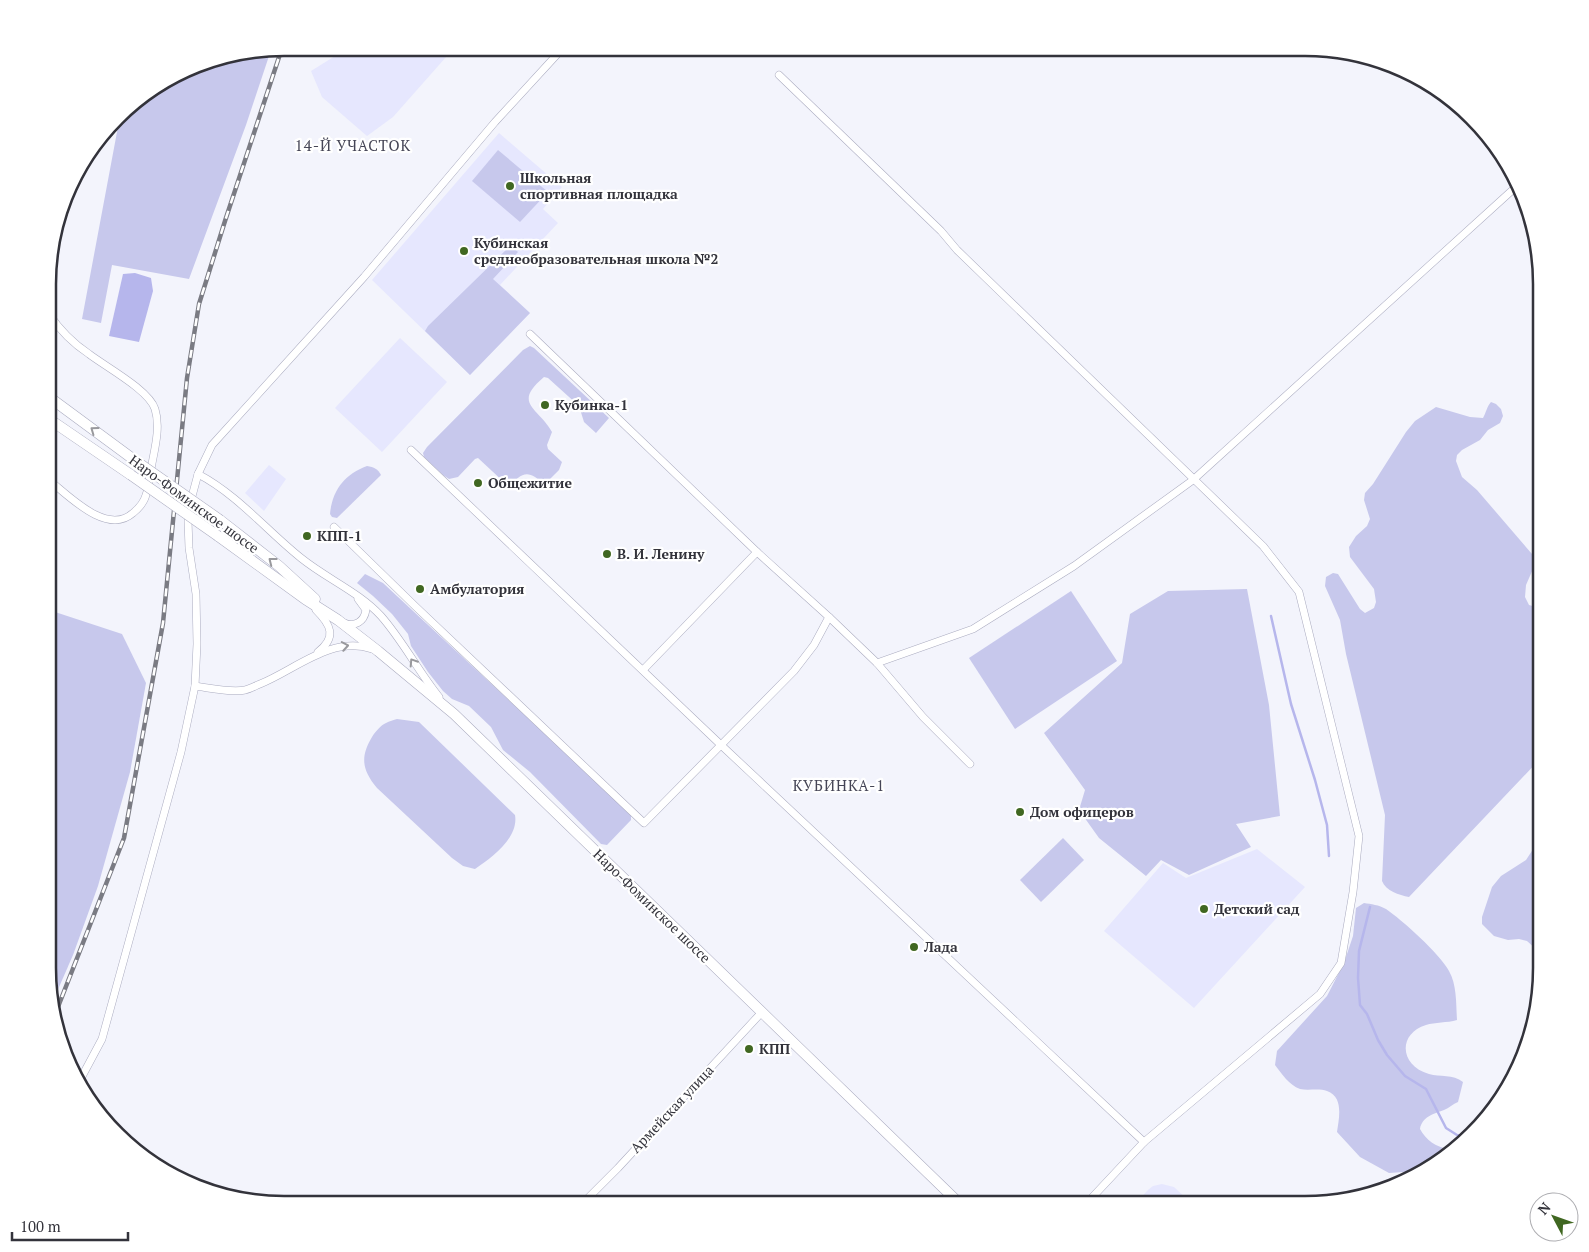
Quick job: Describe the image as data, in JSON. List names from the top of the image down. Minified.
{"streets":{"main road":["Наро-Фоминское шоссе"],"street":["Армейская улица"]},"crossings":[["Наро-Фоминское шоссе","Армейская улица"]],"districts":["14-Й УЧАСТОК","КУБИНКА-1"],"places":["Школьная спортивная площадка","Кубинская среднеобразовательная школа №2","Кубинка-1","Общежитие","КПП-1","В. И. Ленину","Амбулатория","Дом офицеров","Детский сад","Лада","КПП"],"scale_bar":"100 m","north":"top left"}
